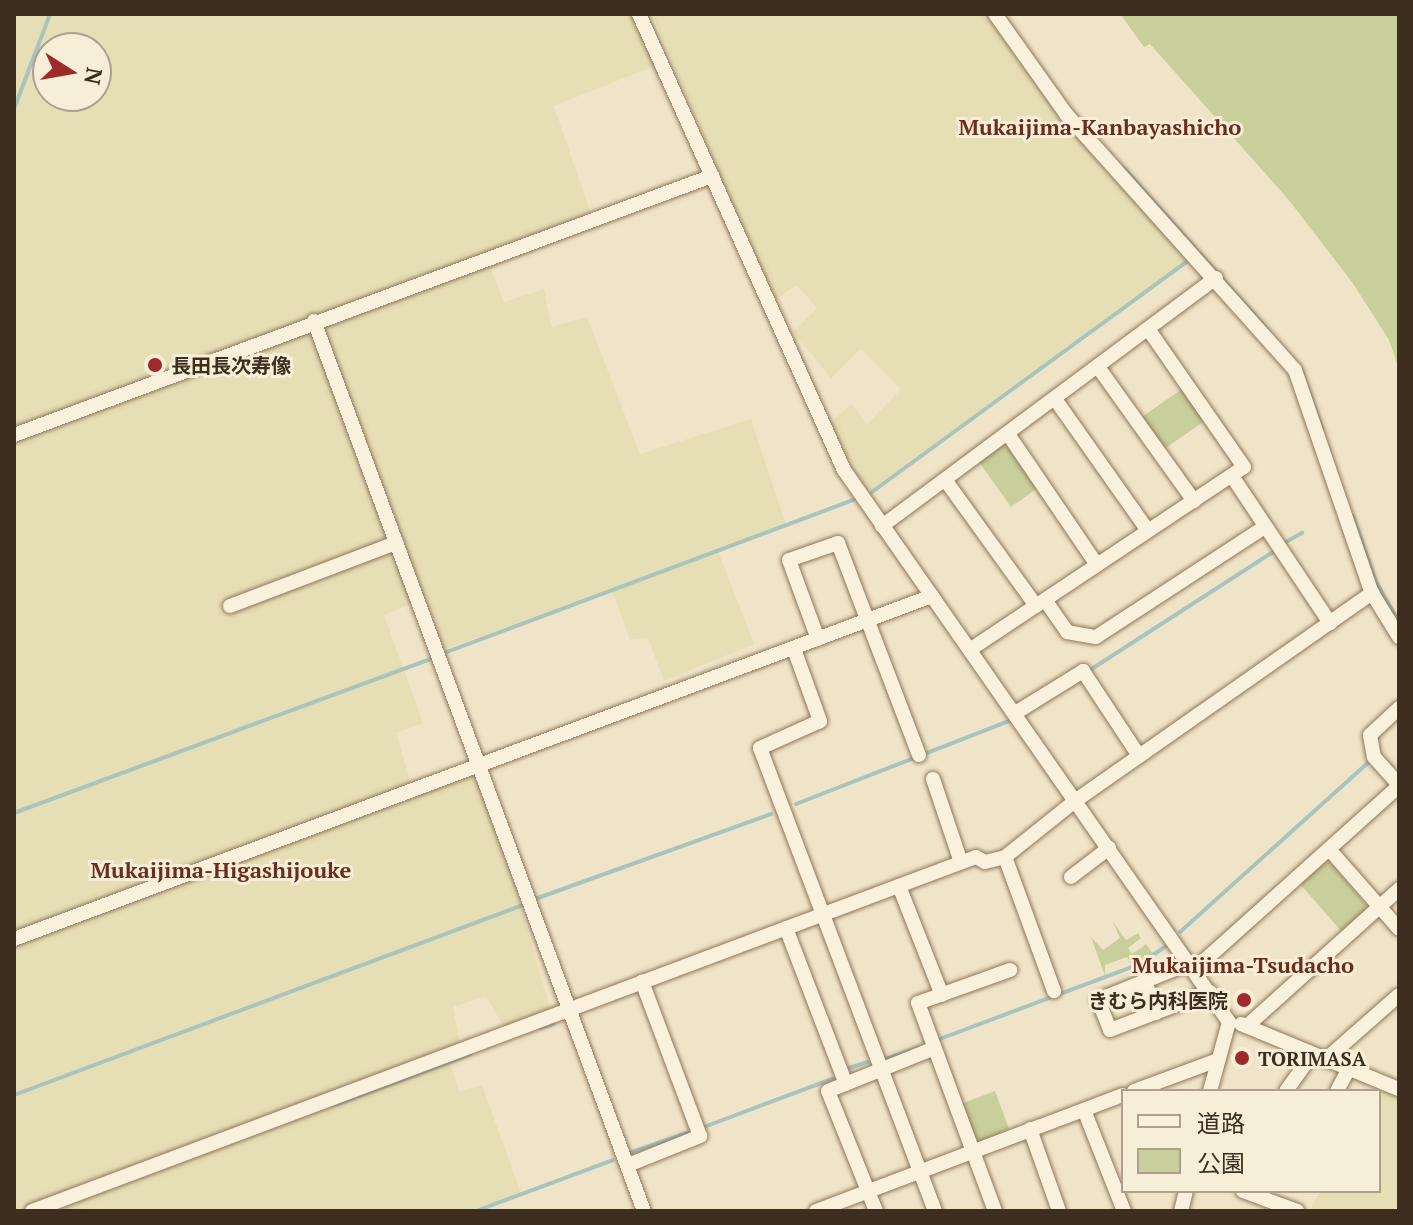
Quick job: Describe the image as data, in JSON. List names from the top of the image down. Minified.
{"districts":["Mukaijima-Kanbayashicho","Mukaijima-Higashijouke","Mukaijima-Tsudacho"],"places":["長田長次寿像","きむら内科医院","TORIMASA"],"legend":["道路","公園"],"north":"right"}
